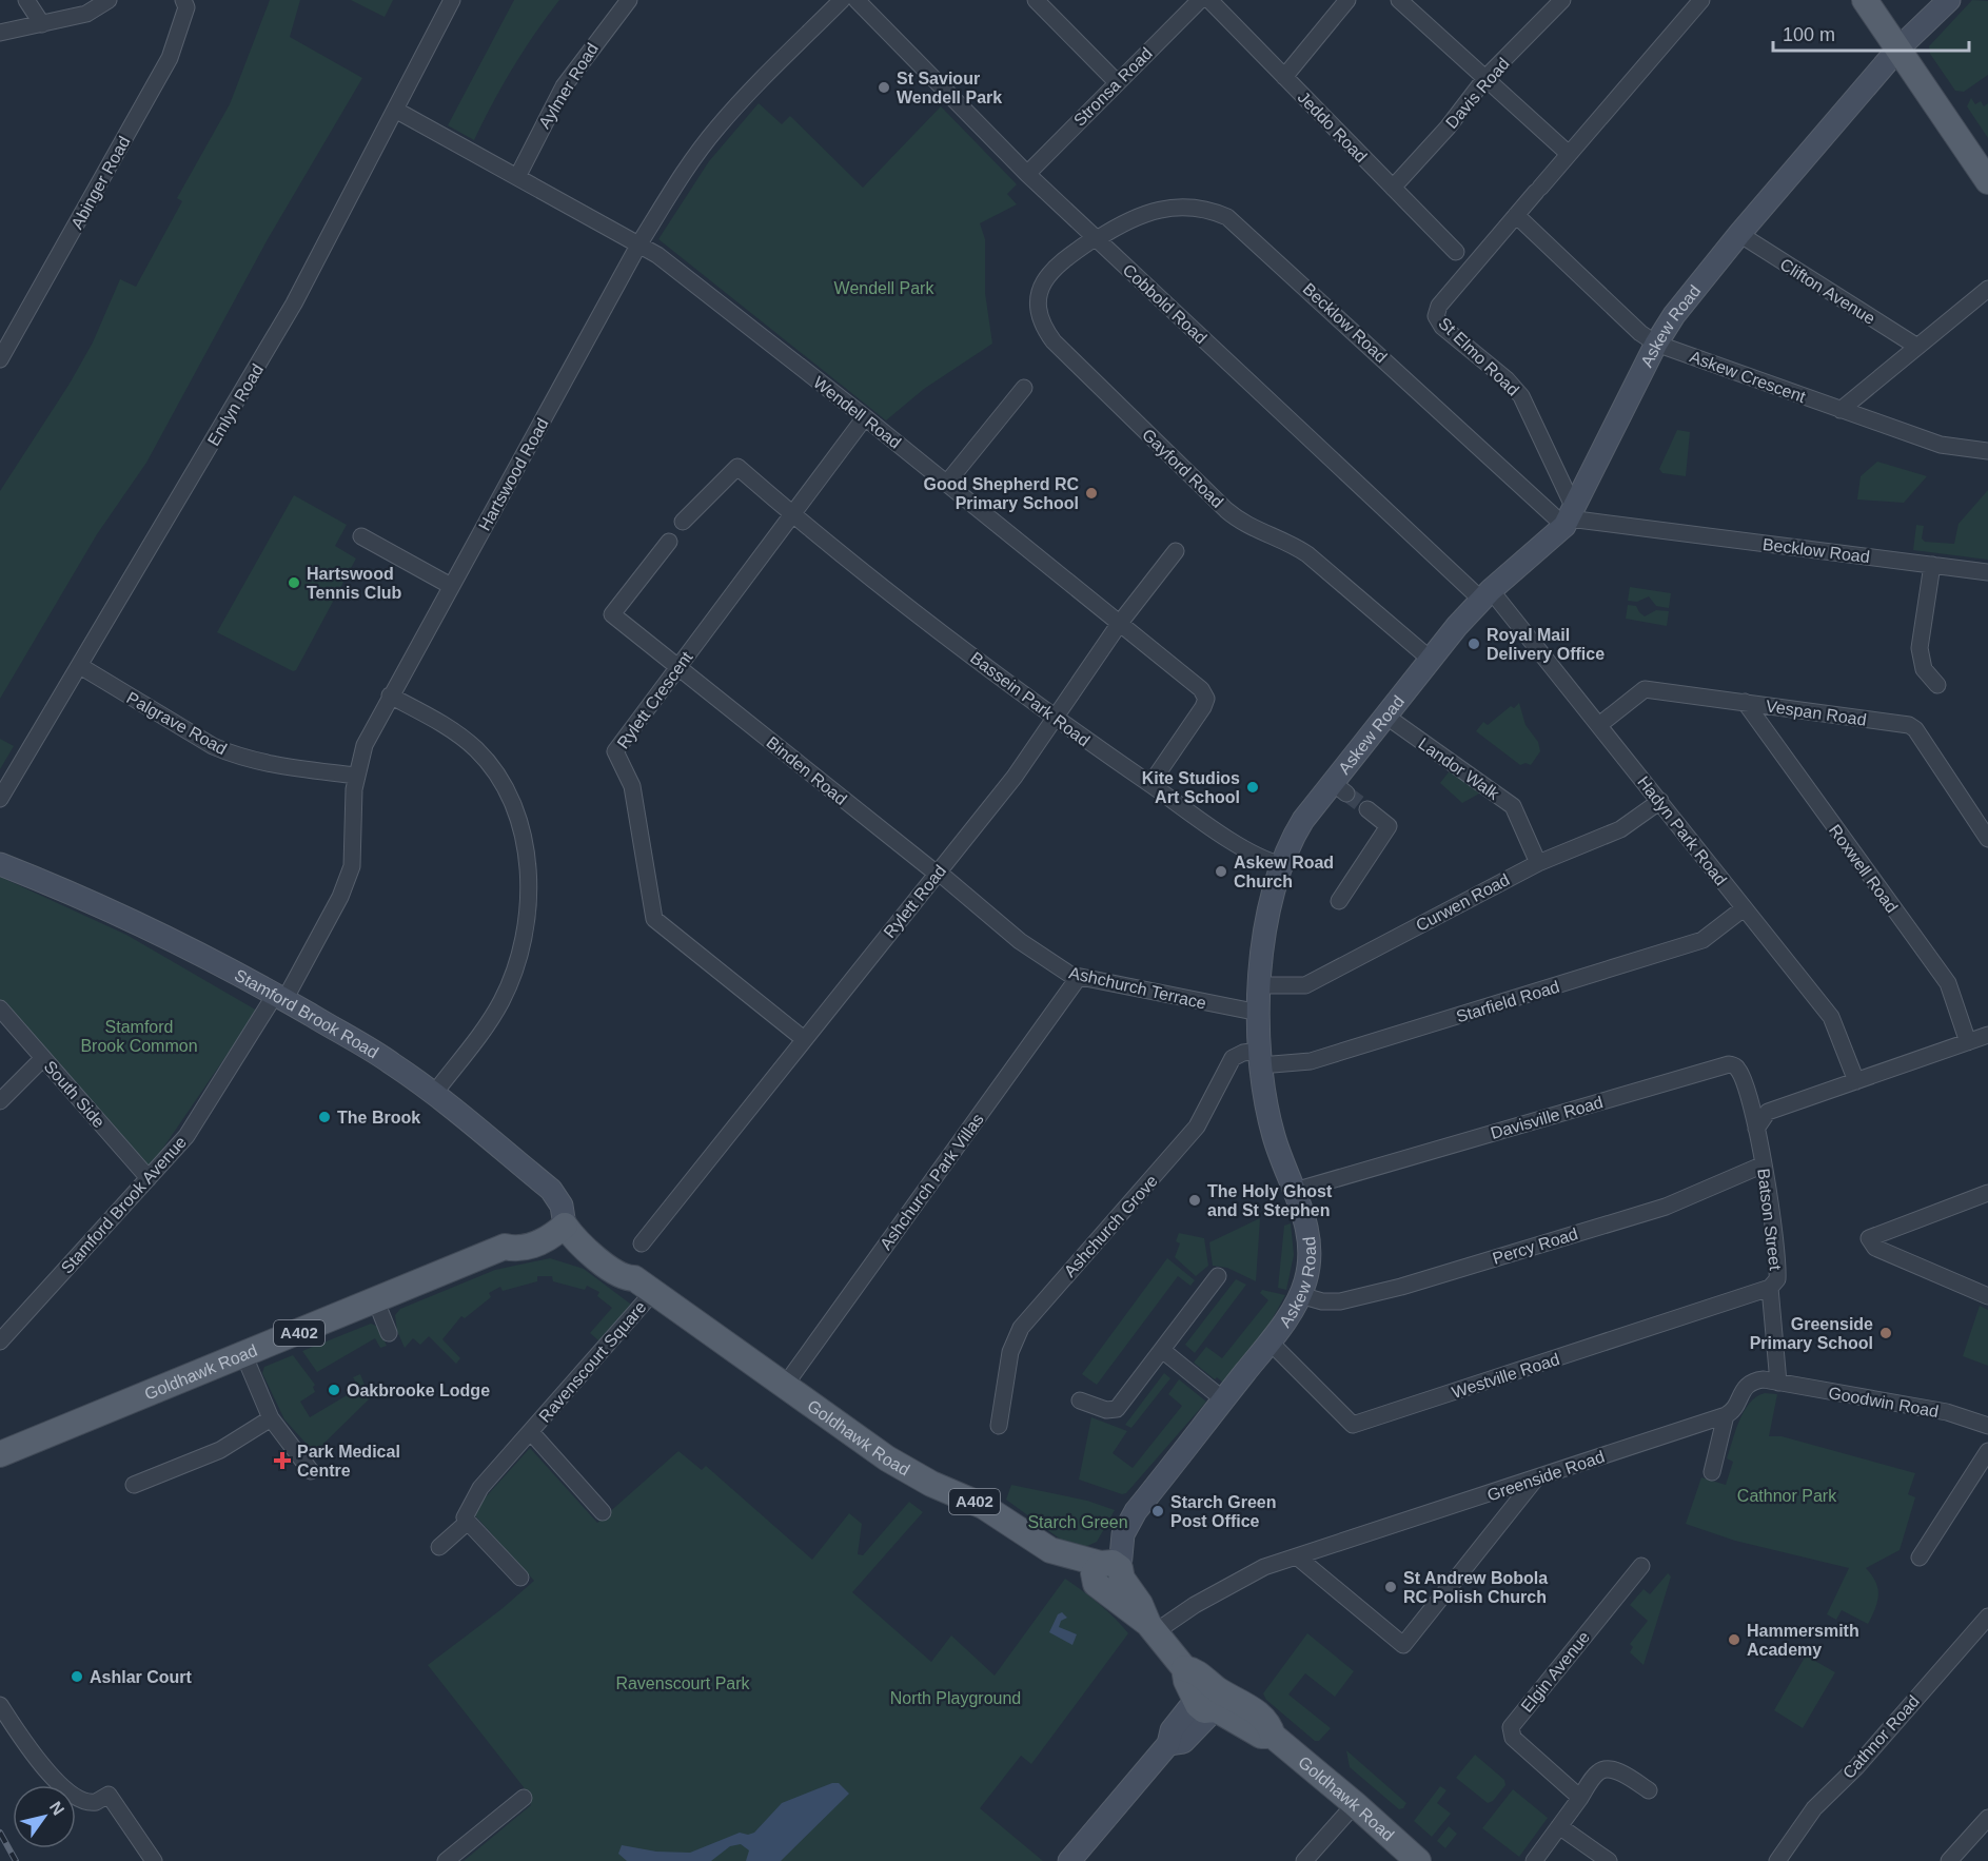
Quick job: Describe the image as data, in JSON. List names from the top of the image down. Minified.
{"streets":{"main road":["Askew Road","Stamford Brook Road","A402","Goldhawk Road"],"street":["Aylmer Road","Stronsa Road","Davis Road","Jeddo Road","Abinger Road","Clifton Avenue","Cobbold Road","Becklow Road","St Elmo Road","Askew Crescent","Emlyn Road","Wendell Road","Gayford Road","Hartswood Road","Bassein Park Road","Rylett Crescent","Vespan Road","Palgrave Road","Landor Walk","Binden Road","Hadyn Park Road","Roxwell Road","Rylett Road","Curwen Road","Ashchurch Terrace","Starfield Road","South Side","Davisville Road","Ashchurch Park Villas","Stamford Brook Avenue","Batson Street","Ashchurch Grove","Percy Road","Ravenscourt Square","Westville Road","Goodwin Road","Greenside Road","Elgin Avenue","Cathnor Road"]},"crossings":[["Aylmer Road","Wendell Road"],["Stronsa Road","Cobbold Road"],["Davis Road","Jeddo Road"],["Clifton Avenue","Askew Road"],["Cobbold Road","Becklow Road"],["Cobbold Road","Askew Road"],["Cobbold Road","Gayford Road"],["Cobbold Road","Hadyn Park Road"],["Becklow Road","Askew Road"],["Becklow Road","St Elmo Road"],["Becklow Road","Gayford Road"],["Askew Road","St Elmo Road"],["Askew Road","Askew Crescent"],["Askew Road","Gayford Road"],["Askew Road","Bassein Park Road"],["Askew Road","Landor Walk"],["Askew Road","Hadyn Park Road"],["Askew Road","Curwen Road"],["Askew Road","Ashchurch Terrace"],["Askew Road","Starfield Road"],["Askew Road","Davisville Road"],["Askew Road","Ashchurch Grove"],["Askew Road","Percy Road"],["Askew Road","Goldhawk Road"],["Askew Road","Westville Road"],["St Elmo Road","Askew Crescent"],["Emlyn Road","Wendell Road"],["Emlyn Road","Palgrave Road"],["Wendell Road","Hartswood Road"],["Wendell Road","Bassein Park Road"],["Wendell Road","Rylett Crescent"],["Wendell Road","Rylett Road"],["Hartswood Road","Palgrave Road"],["Hartswood Road","Stamford Brook Road"],["Hartswood Road","Stamford Brook Avenue"],["Bassein Park Road","Rylett Crescent"],["Bassein Park Road","Rylett Road"],["Rylett Crescent","Binden Road"],["Rylett Crescent","Rylett Road"],["Vespan Road","Hadyn Park Road"],["Vespan Road","Roxwell Road"],["Landor Walk","Curwen Road"],["Binden Road","Rylett Road"],["Binden Road","Ashchurch Terrace"],["Hadyn Park Road","Curwen Road"],["Hadyn Park Road","Starfield Road"],["Rylett Road","Ashchurch Terrace"],["Ashchurch Terrace","Ashchurch Park Villas"],["Starfield Road","Ashchurch Grove"],["Stamford Brook Road","Stamford Brook Avenue"],["Stamford Brook Road","Goldhawk Road"],["South Side","Stamford Brook Avenue"],["Davisville Road","Batson Street"],["Ashchurch Park Villas","Goldhawk Road"],["Batson Street","Percy Road"],["Batson Street","Westville Road"],["Batson Street","Goodwin Road"],["Ravenscourt Square","Goldhawk Road"]],"parks":["Wendell Park","Stamford Brook Common","Cathnor Park","Starch Green","Ravenscourt Park","North Playground"],"places":{"other":["St Saviour Wendell Park","Good Shepherd RC Primary School","Hartswood Tennis Club","Royal Mail Delivery Office","Kite Studios Art School","Askew Road Church","The Brook","The Holy Ghost and St Stephen","Greenside Primary School","Oakbrooke Lodge","Starch Green Post Office","St Andrew Bobola RC Polish Church","Hammersmith Academy","Ashlar Court"],"health":["Park Medical Centre"]},"scale_bar":"100 m","north":"top right"}
